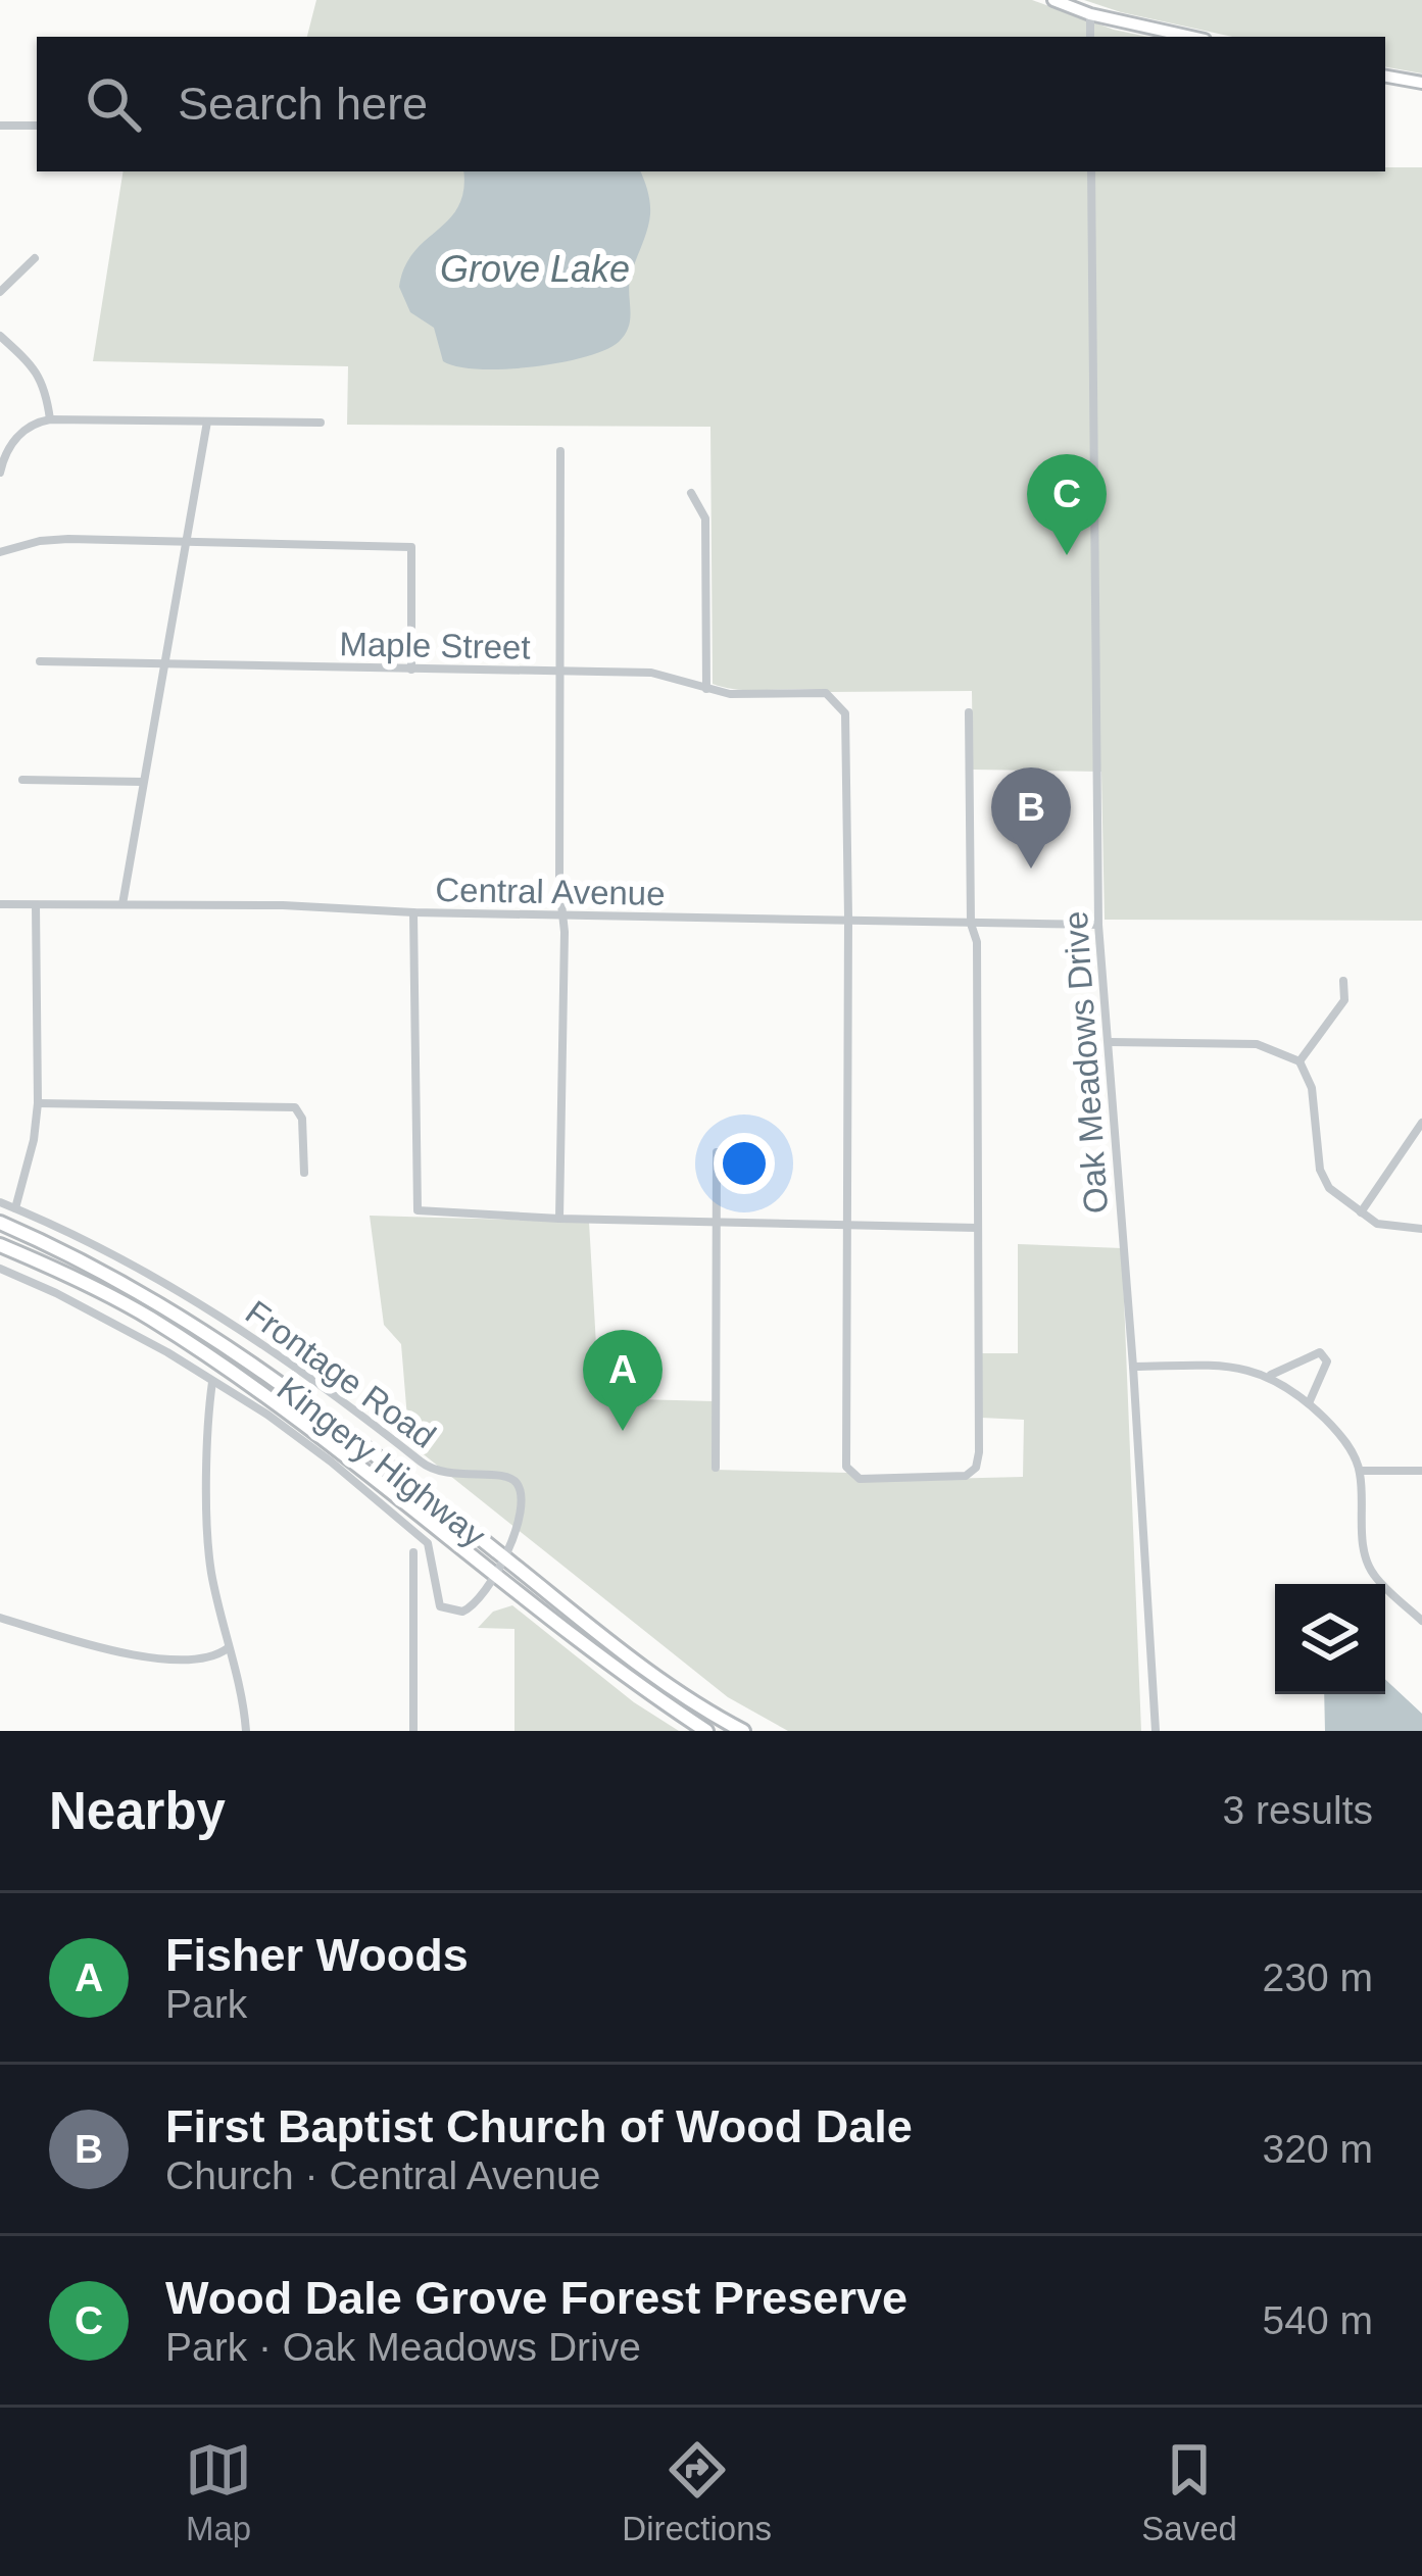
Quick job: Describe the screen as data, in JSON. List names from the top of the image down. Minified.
{"streets":{"highway":["Kingery Highway"],"street":["Maple Street","Central Avenue","Oak Meadows Drive","Frontage Road"]},"crossings":[["Maple Street","Central Avenue"],["Central Avenue","Oak Meadows Drive"],["Frontage Road","Kingery Highway"]],"water":["Grove Lake"],"page":{"search":"Search here","pins":["C","B","A"],"heading":["Nearby","3 results"],"list":[{"mark":"A","name":"Fisher Woods","note":"Park","value":"230 m"},{"mark":"B","name":"First Baptist Church of Wood Dale","note":"Church · Central Avenue","value":"320 m"},{"mark":"C","name":"Wood Dale Grove Forest Preserve","note":"Park · Oak Meadows Drive","value":"540 m"}],"nav":["Map","Directions","Saved"]}}
